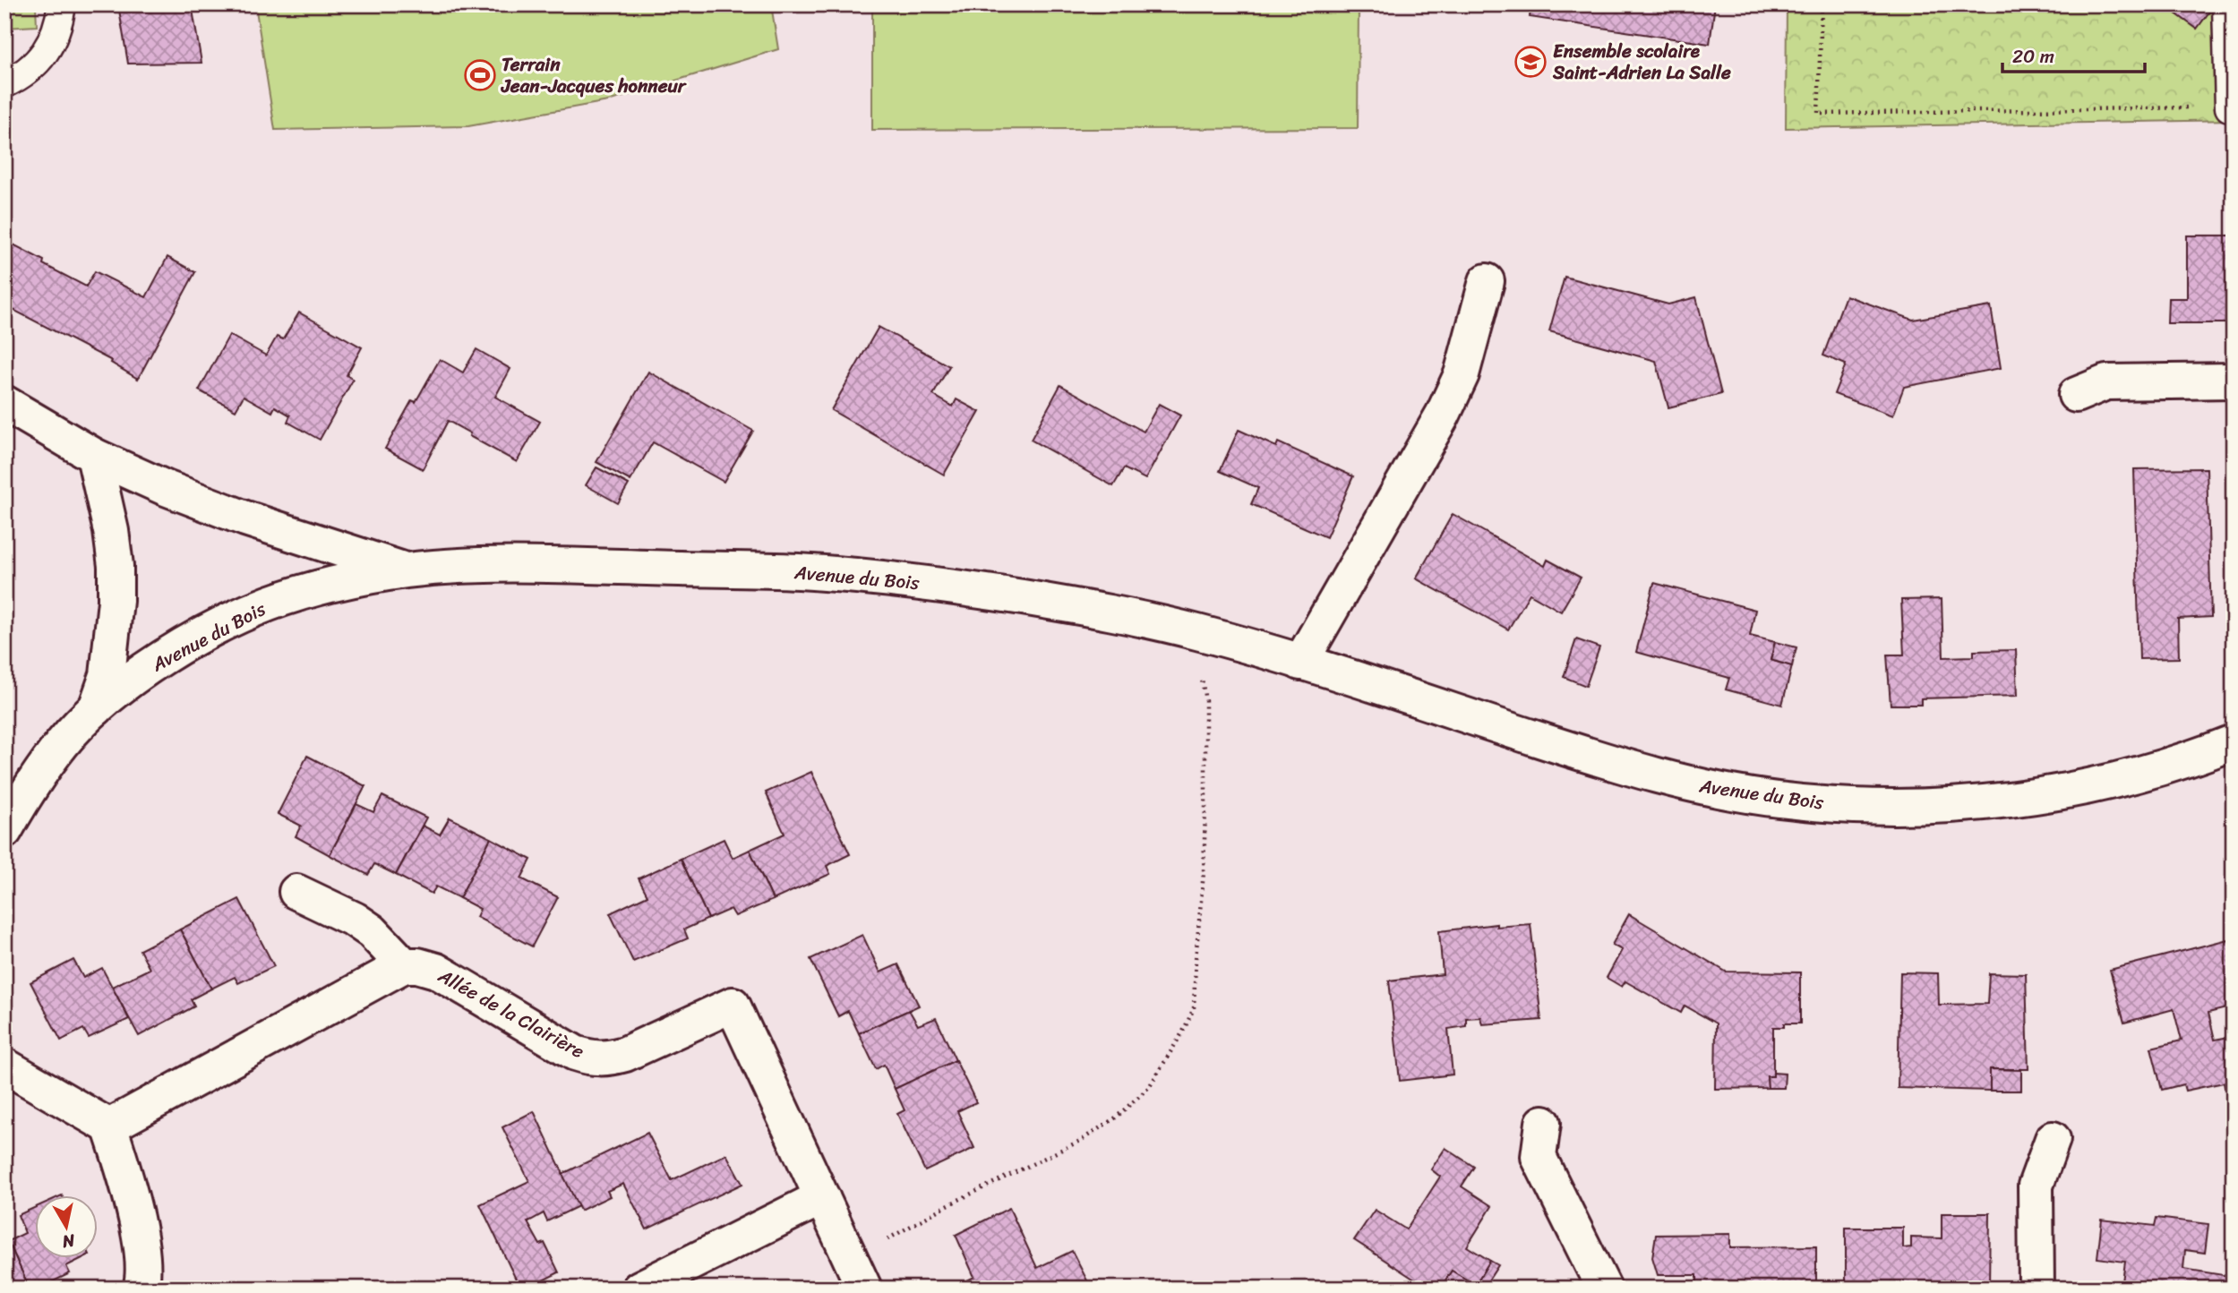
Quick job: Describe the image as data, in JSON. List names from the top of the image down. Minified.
{"streets":{"street":["Avenue du Bois","Allée de la Clairière"]},"places":{"school or university":["Ensemble scolaire Saint-Adrien La Salle"],"sports":["Terrain Jean-Jacques honneur"]},"scale_bar":"20 m","north":"bottom"}
